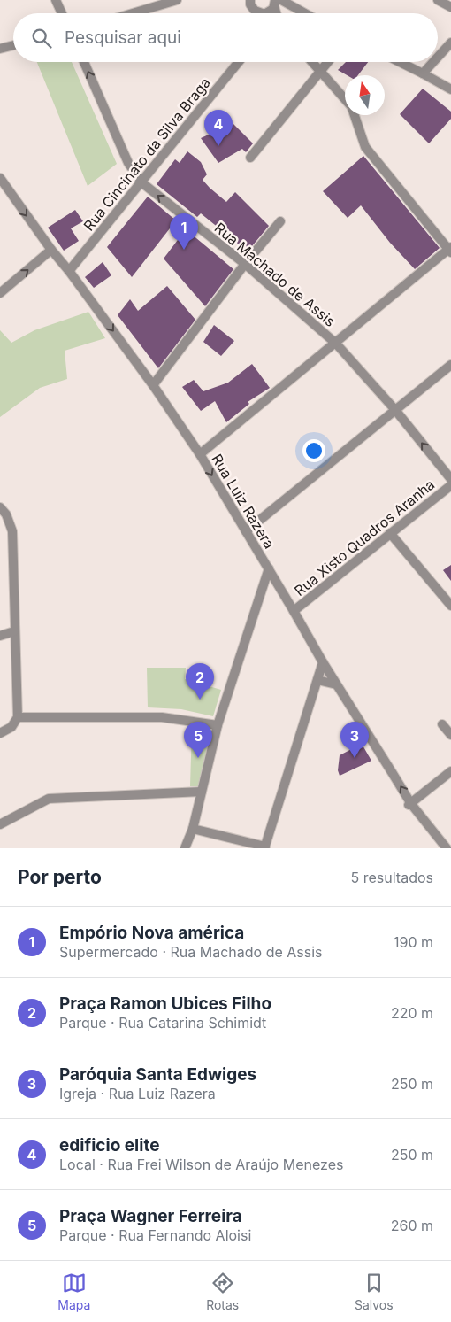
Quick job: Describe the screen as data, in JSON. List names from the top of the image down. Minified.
{"streets":{"street":["Rua Cincinato da Silva Braga","Rua Machado de Assis","Rua Luiz Razera","Rua Xisto Quadros Aranha"]},"crossings":[["Rua Cincinato da Silva Braga","Rua Machado de Assis"],["Rua Cincinato da Silva Braga","Rua Luiz Razera"],["Rua Luiz Razera","Rua Xisto Quadros Aranha"]],"one_way":["Rua Machado de Assis"],"north":"top","page":{"search":"Pesquisar aqui","pins":["4","1","2","3","5"],"heading":["Por perto","5 resultados"],"list":[{"mark":"1","name":"Empório Nova américa","note":"Supermercado · Rua Machado de Assis","value":"190 m"},{"mark":"2","name":"Praça Ramon Ubices Filho","note":"Parque · Rua Catarina Schimidt","value":"220 m"},{"mark":"3","name":"Paróquia Santa Edwiges","note":"Igreja · Rua Luiz Razera","value":"250 m"},{"mark":"4","name":"edificio elite","note":"Local · Rua Frei Wilson de Araújo Menezes","value":"250 m"},{"mark":"5","name":"Praça Wagner Ferreira","note":"Parque · Rua Fernando Aloisi","value":"260 m"}],"nav":["Mapa","Rotas","Salvos"]}}
